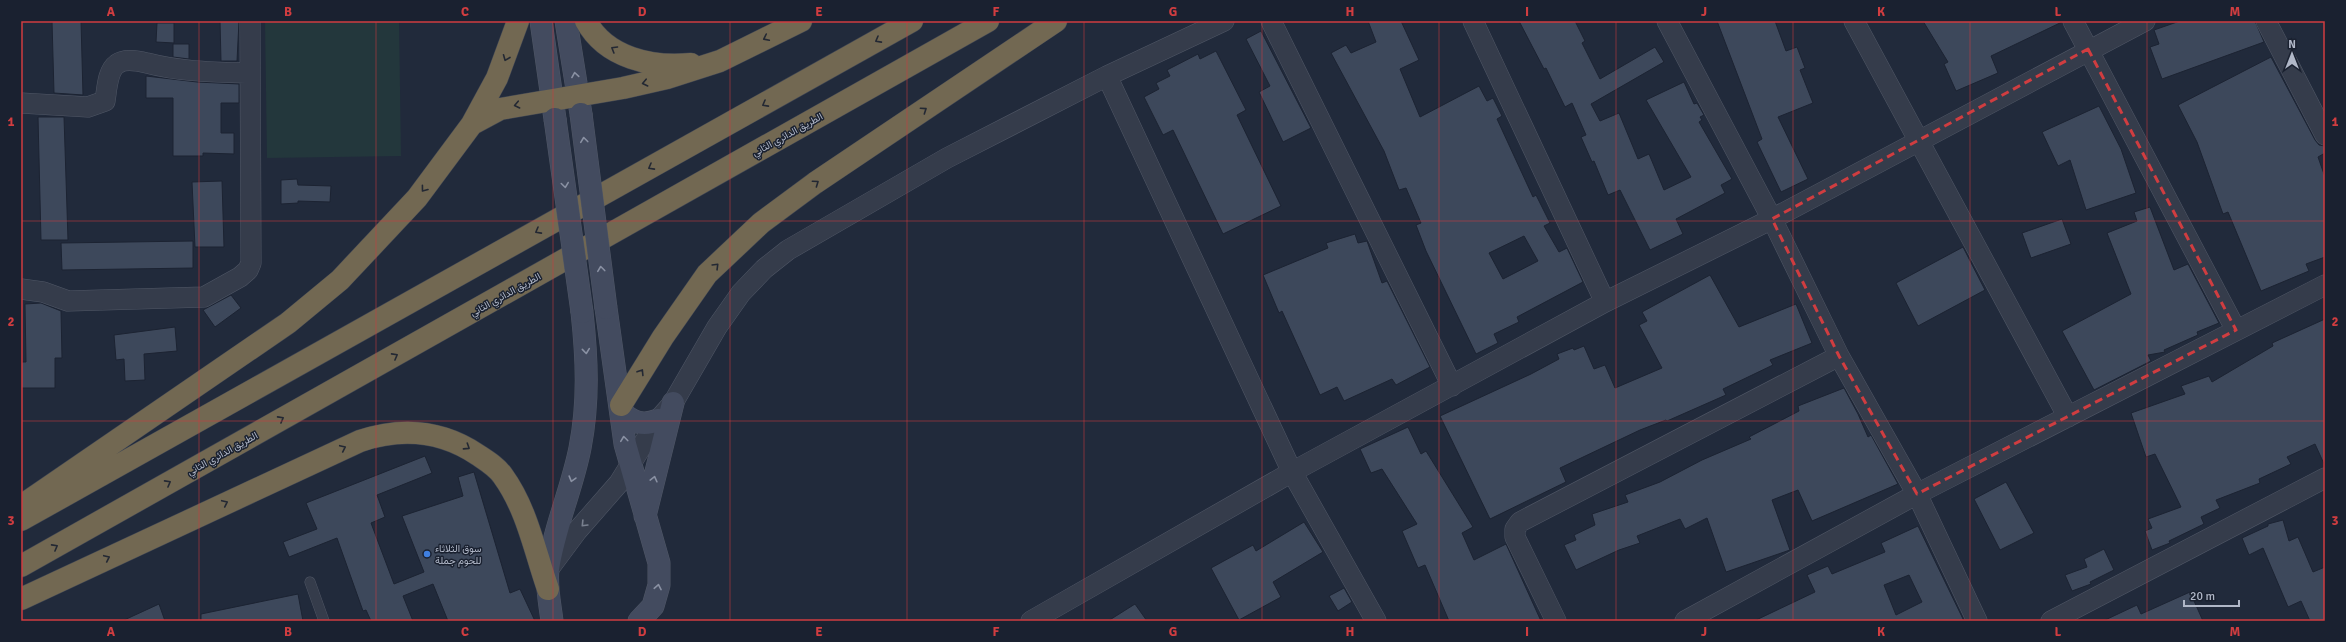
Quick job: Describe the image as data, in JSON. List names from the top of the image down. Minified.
{"streets":{"highway":["الطريق الدائري الثاني"]},"places":["سوق الثلاثاء للحوم جملة"],"scale_bar":"20 m","north":"top","grid":{"columns":["A","B","C","D","E","F","G","H","I","J","K","L","M"],"rows":["1","2","3"]}}
